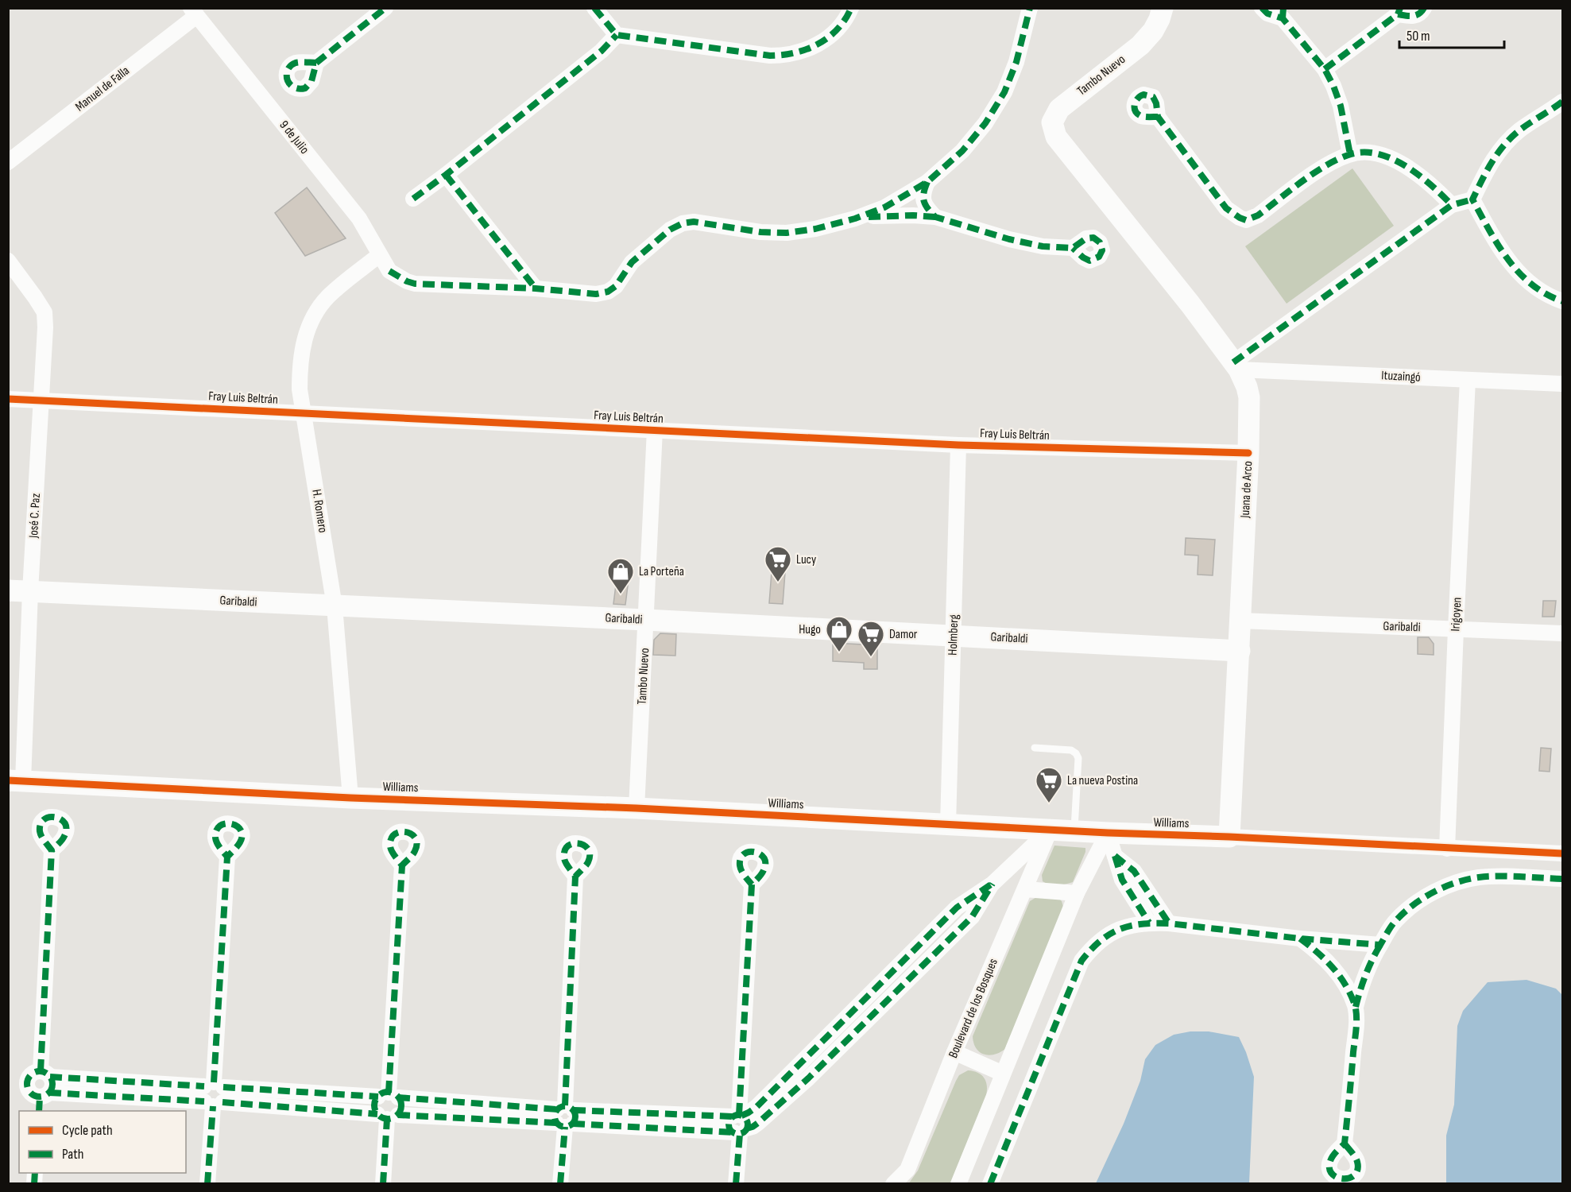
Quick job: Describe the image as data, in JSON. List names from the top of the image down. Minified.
{"streets":{"street":["Tambo Nuevo","Manuel de Falla","9 de Julio","Ituzaingó","Fray Luis Beltrán","Juana de Arco","H. Romero","José C. Paz","Garibaldi","Irigoyen","Holmberg","Williams","Boulevard de los Bosques"]},"crossings":[["Tambo Nuevo","Fray Luis Beltrán"],["Tambo Nuevo","Juana de Arco"],["Tambo Nuevo","Garibaldi"],["Tambo Nuevo","Williams"],["Manuel de Falla","9 de Julio"],["9 de Julio","H. Romero"],["Ituzaingó","Juana de Arco"],["Ituzaingó","Irigoyen"],["Fray Luis Beltrán","Juana de Arco"],["Fray Luis Beltrán","H. Romero"],["Fray Luis Beltrán","José C. Paz"],["Fray Luis Beltrán","Holmberg"],["Juana de Arco","Garibaldi"],["Juana de Arco","Williams"],["H. Romero","Garibaldi"],["H. Romero","Williams"],["José C. Paz","Garibaldi"],["José C. Paz","Williams"],["Garibaldi","Irigoyen"],["Garibaldi","Holmberg"],["Irigoyen","Williams"],["Holmberg","Williams"],["Williams","Boulevard de los Bosques"]],"places":{"supermarket":["Lucy","Damor","La nueva Postina"],"shop":["La Porteña","Hugo"]},"legend":["Cycle path","Path"],"scale_bar":"50 m"}
